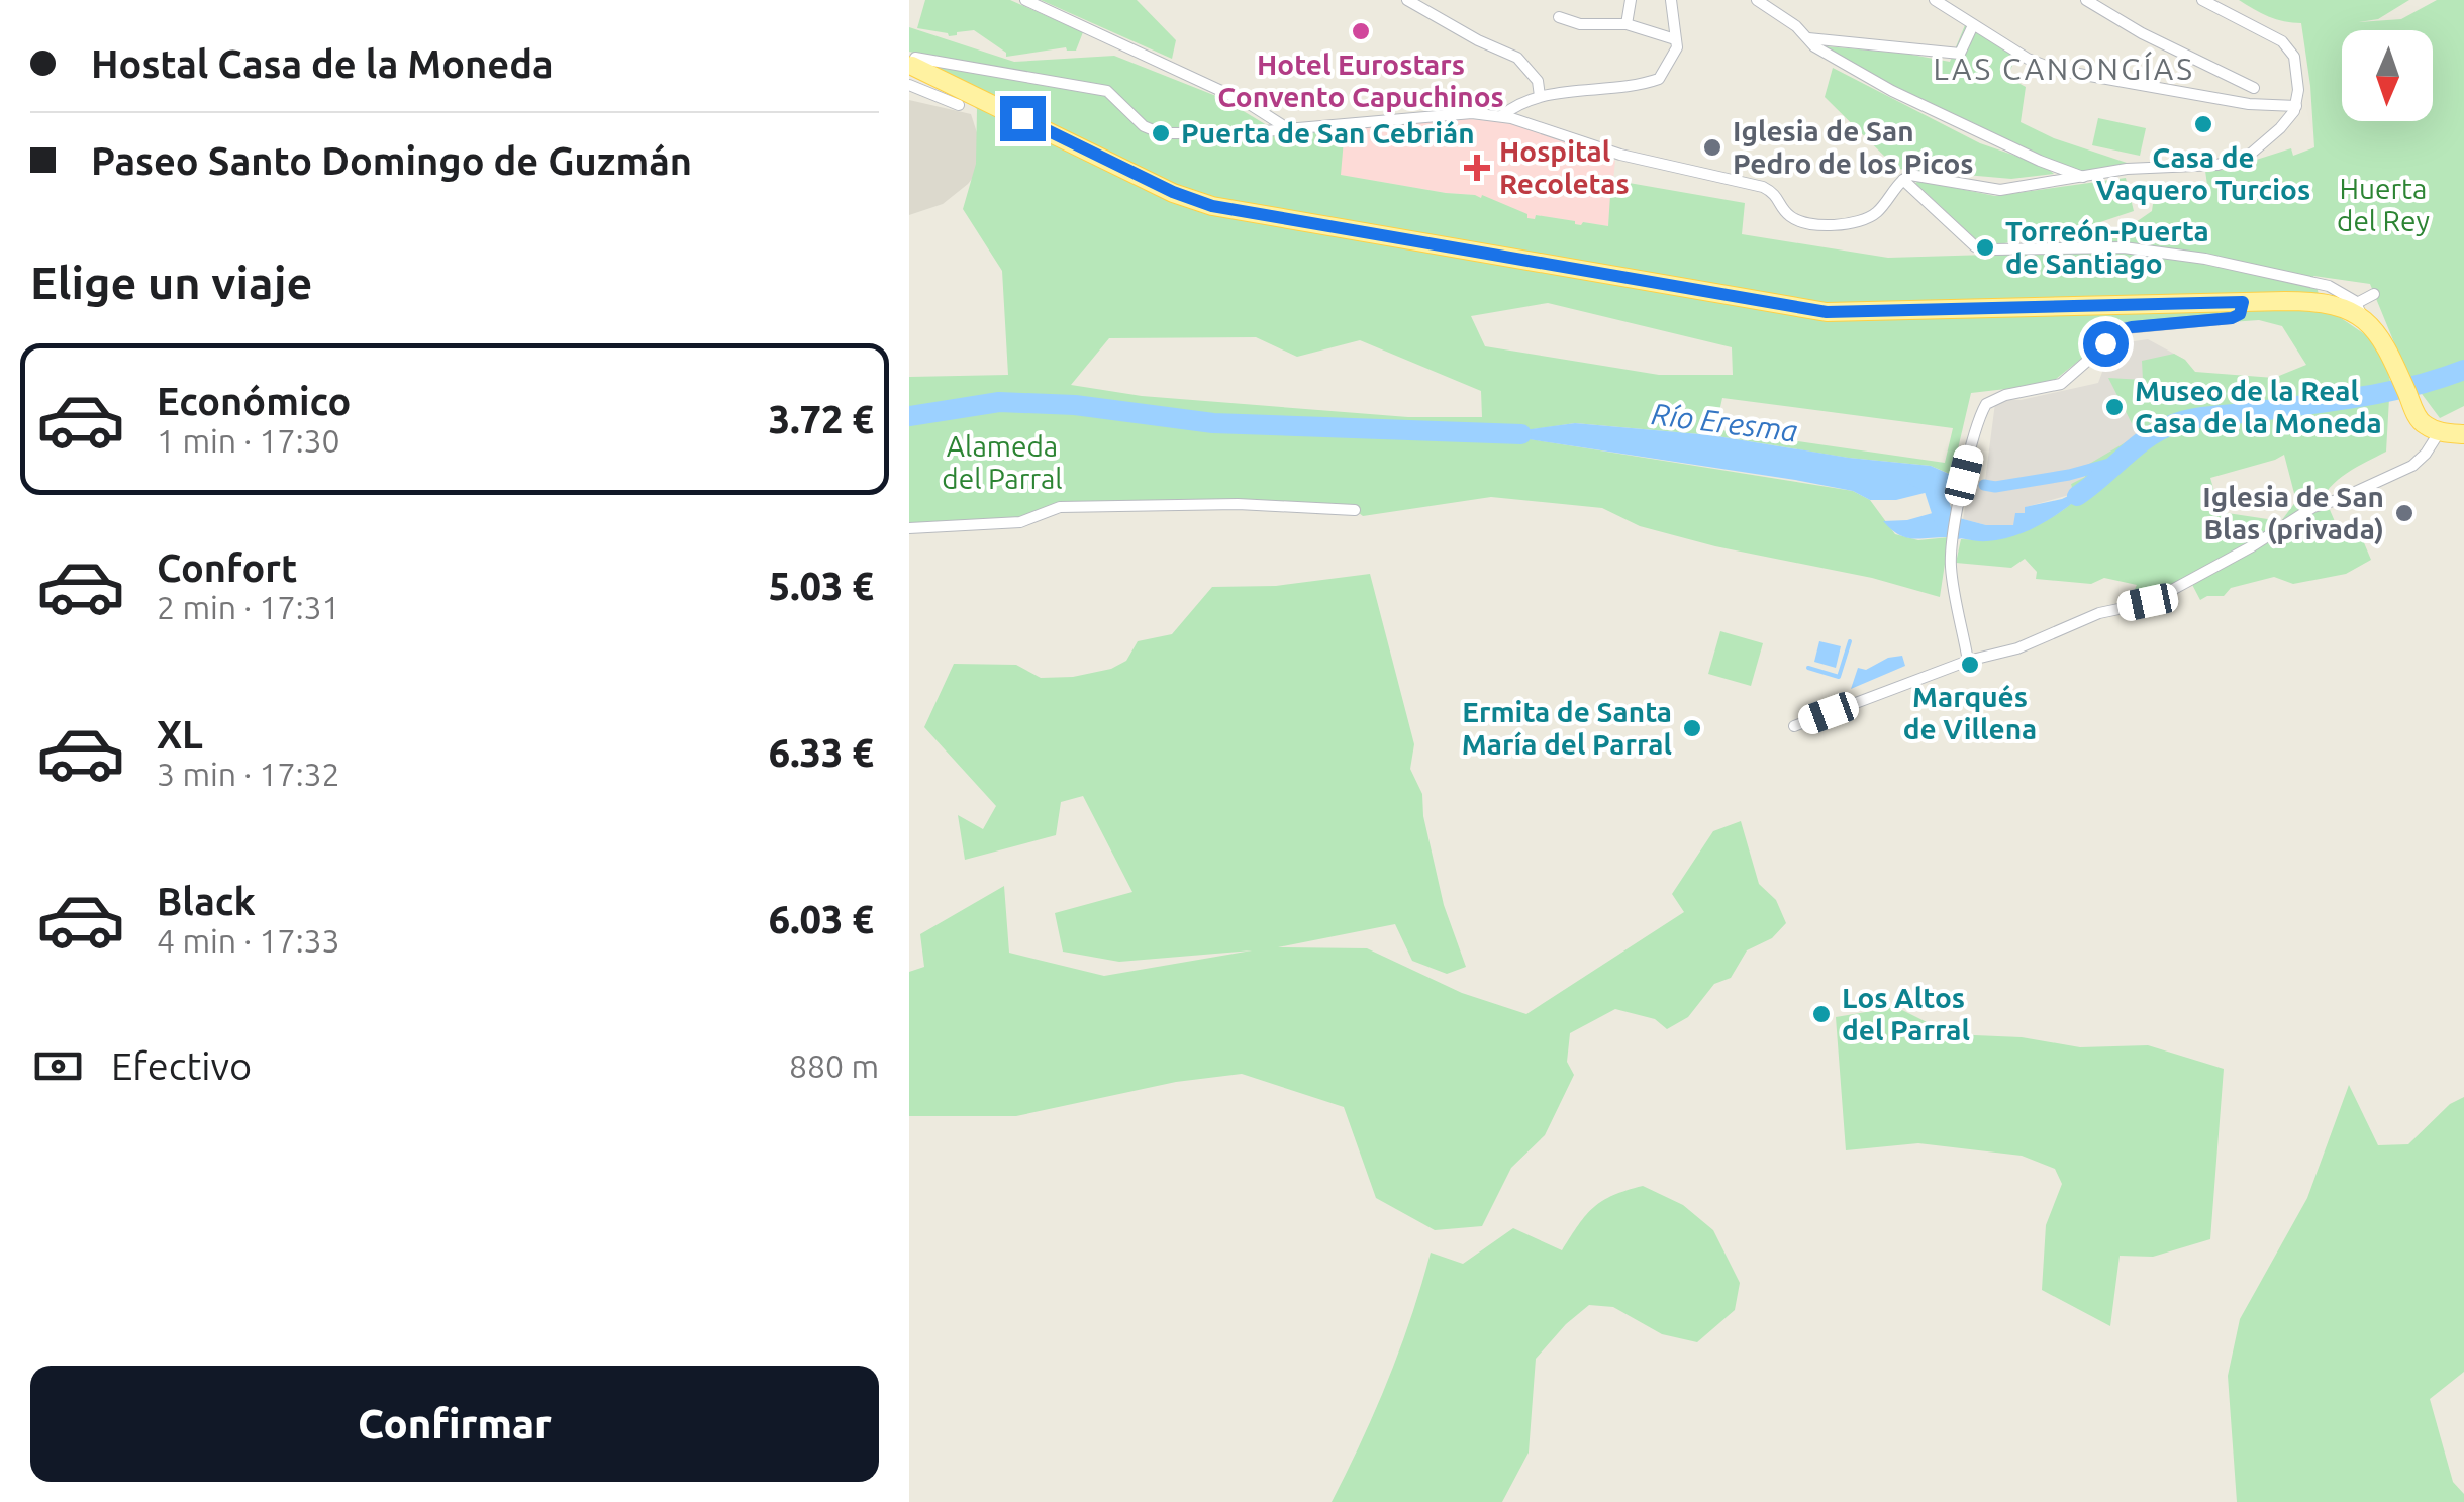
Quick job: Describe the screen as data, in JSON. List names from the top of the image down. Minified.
{"districts":["LAS CANONGÍAS"],"water":["Río Eresma"],"parks":["Huerta del Rey","Alameda del Parral"],"places":{"other":["Hotel Eurostars Convento Capuchinos","Casa de Vaquero Turcios","Puerta de San Cebrián","Iglesia de San Pedro de los Picos","Torreón-Puerta de Santiago","Museo de la Real Casa de la Moneda","Iglesia de San Blas (privada)","Marqués de Villena","Ermita de Santa María del Parral","Los Altos del Parral"],"health":["Hospital Recoletas"]},"north":"bottom","page":{"banner":["Hostal Casa de la Moneda","Paseo Santo Domingo de Guzmán"],"heading":"Elige un viaje","list":[{"name":"Económico","note":"1 min · 17:30","value":"3.72 €"},{"name":"Confort","note":"2 min · 17:31","value":"5.03 €"},{"name":"XL","note":"3 min · 17:32","value":"6.33 €"},{"name":"Black","note":"4 min · 17:33","value":"6.03 €"}],"pay":["Efectivo","880 m"],"buttons":"Confirmar"}}
